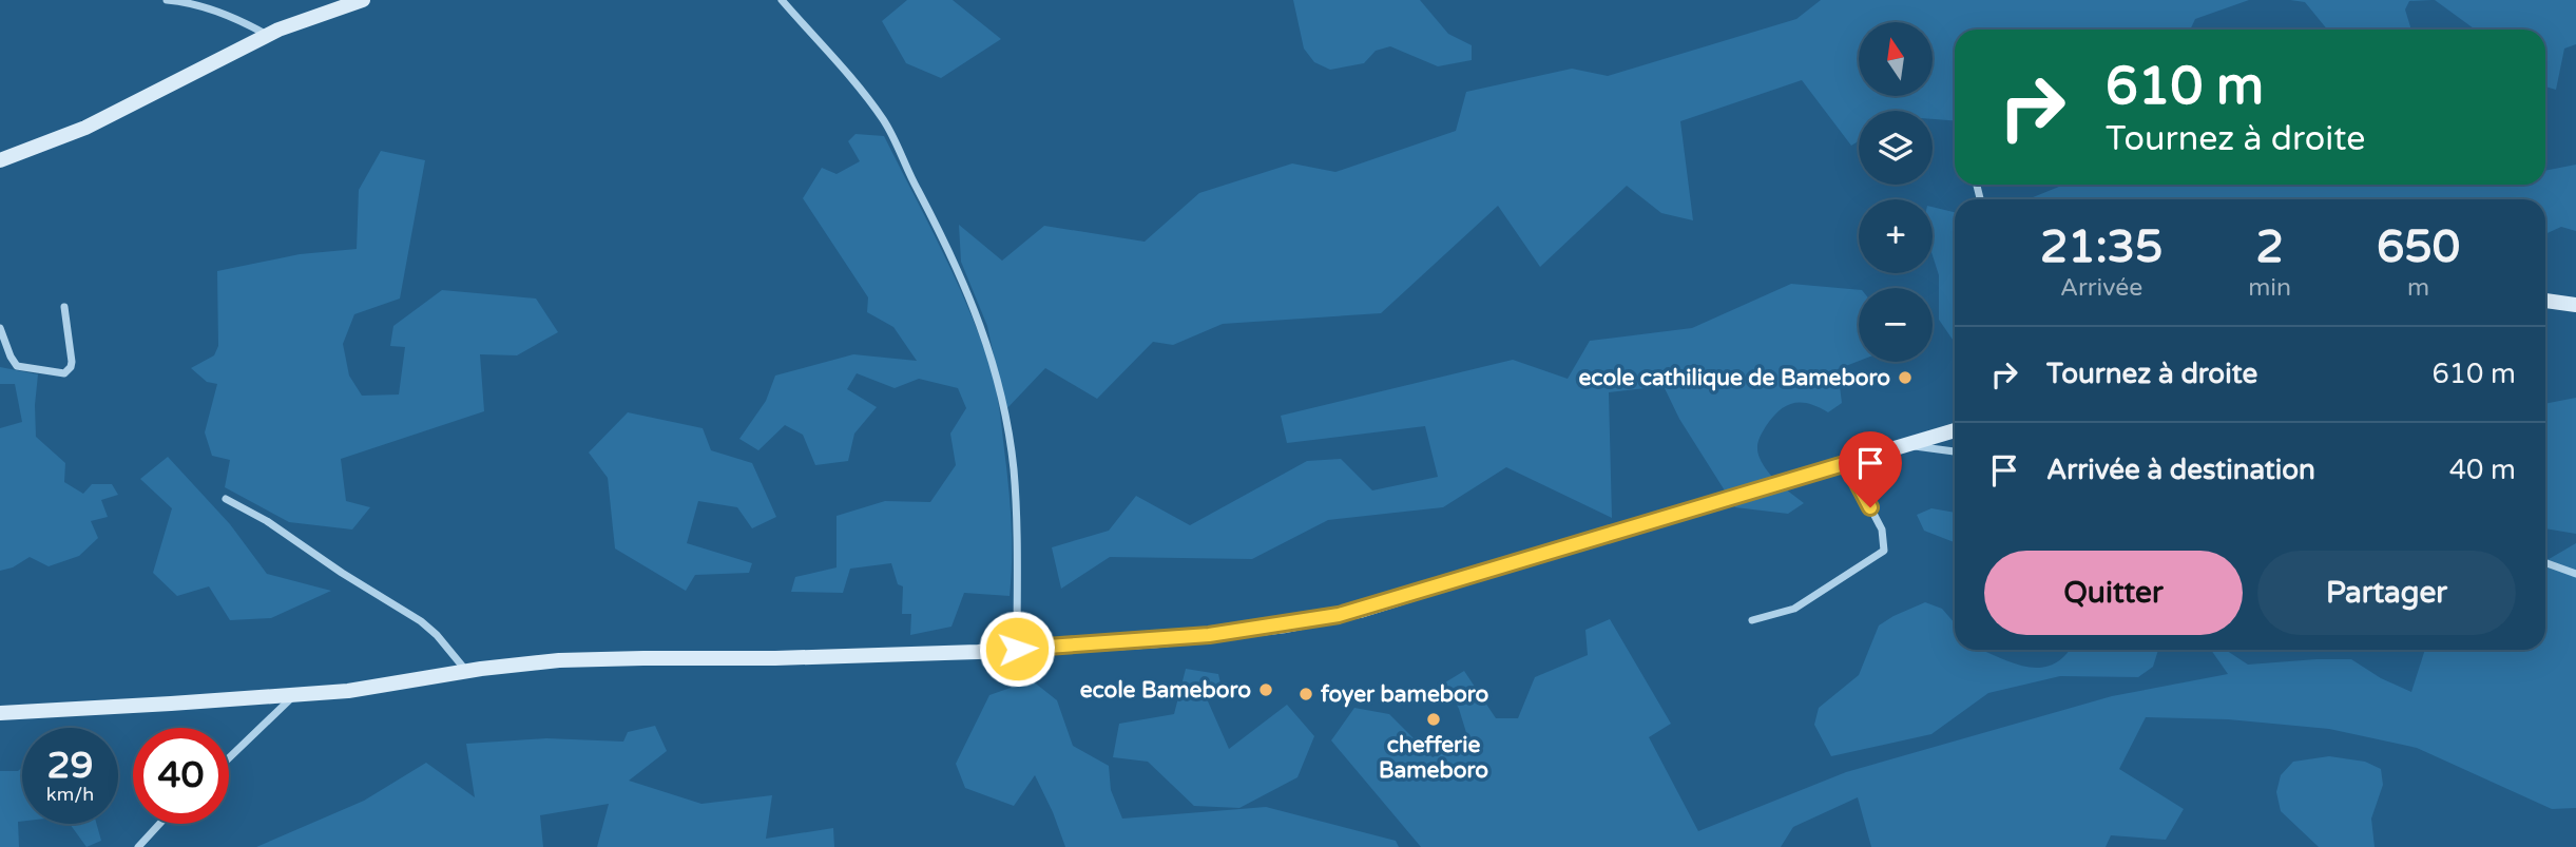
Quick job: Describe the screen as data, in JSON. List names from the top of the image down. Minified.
{"places":["ecole cathilique de Bameboro","ecole Bameboro","foyer bameboro","chefferie Bameboro"],"north":"top","page":{"map_buttons":["+","−"],"turn":["610 m","Tournez à droite"],"eta":["21:35","Arrivée","2","min","650","m"],"list":[{"name":"Tournez à droite","value":"610 m"},{"name":"Arrivée à destination","value":"40 m"}],"buttons":["Quitter","Partager"],"speed":"29 km/h","limit":"40"}}
